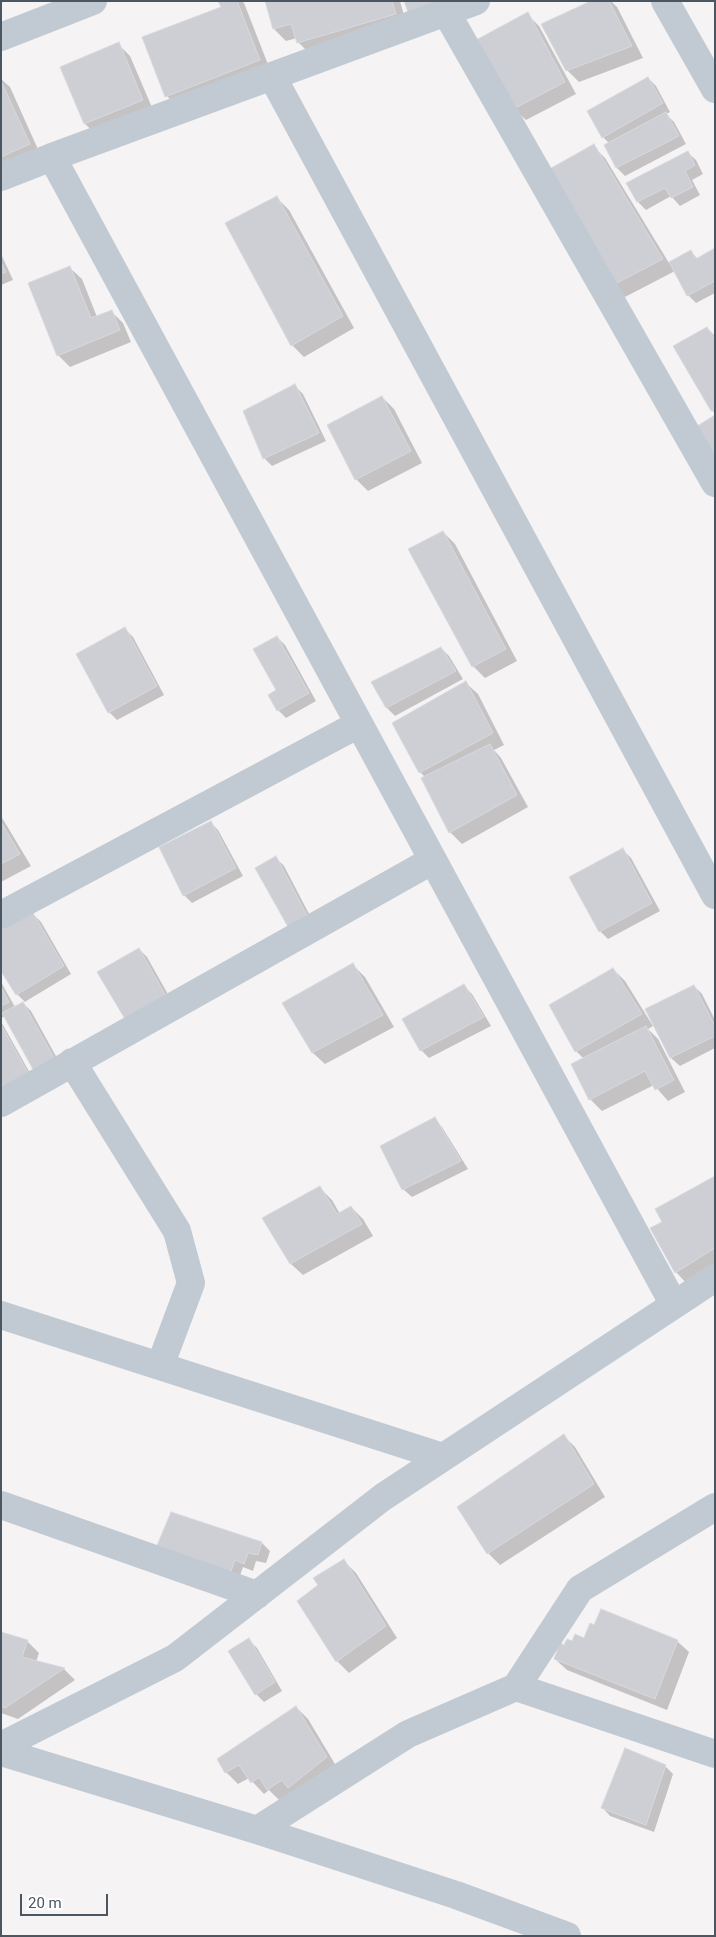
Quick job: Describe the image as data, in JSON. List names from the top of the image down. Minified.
{"scale_bar":"20 m"}
